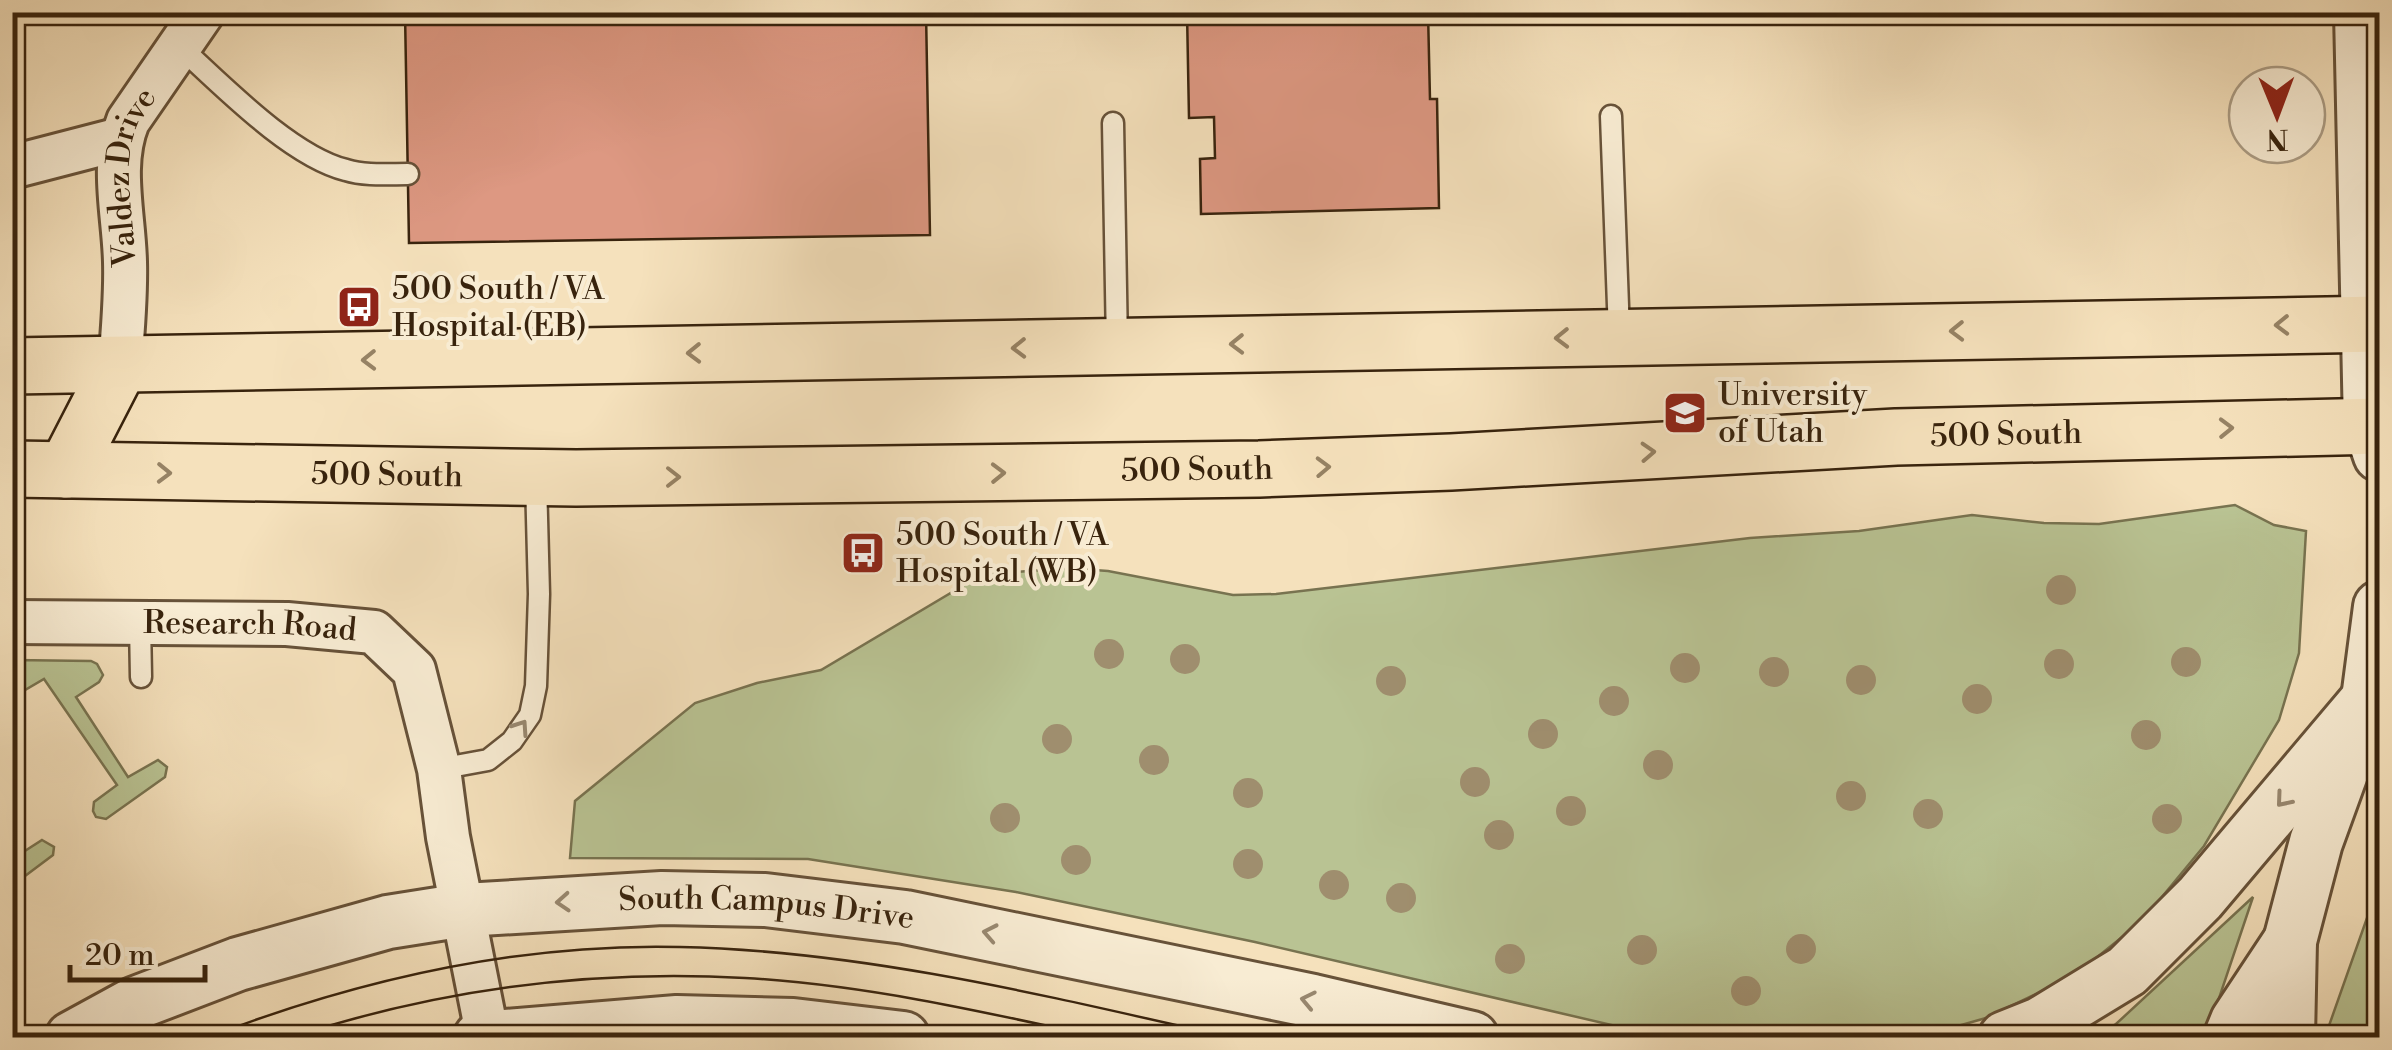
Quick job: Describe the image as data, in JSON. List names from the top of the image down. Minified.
{"streets":{"main road":["500 South"],"street":["Valdez Drive","Research Road","South Campus Drive"]},"crossings":[["Research Road","South Campus Drive"]],"places":{"bus stop":["500 South / VA Hospital (EB)","500 South / VA Hospital (WB)"],"school or university":["University of Utah"]},"scale_bar":"20 m","north":"bottom"}
